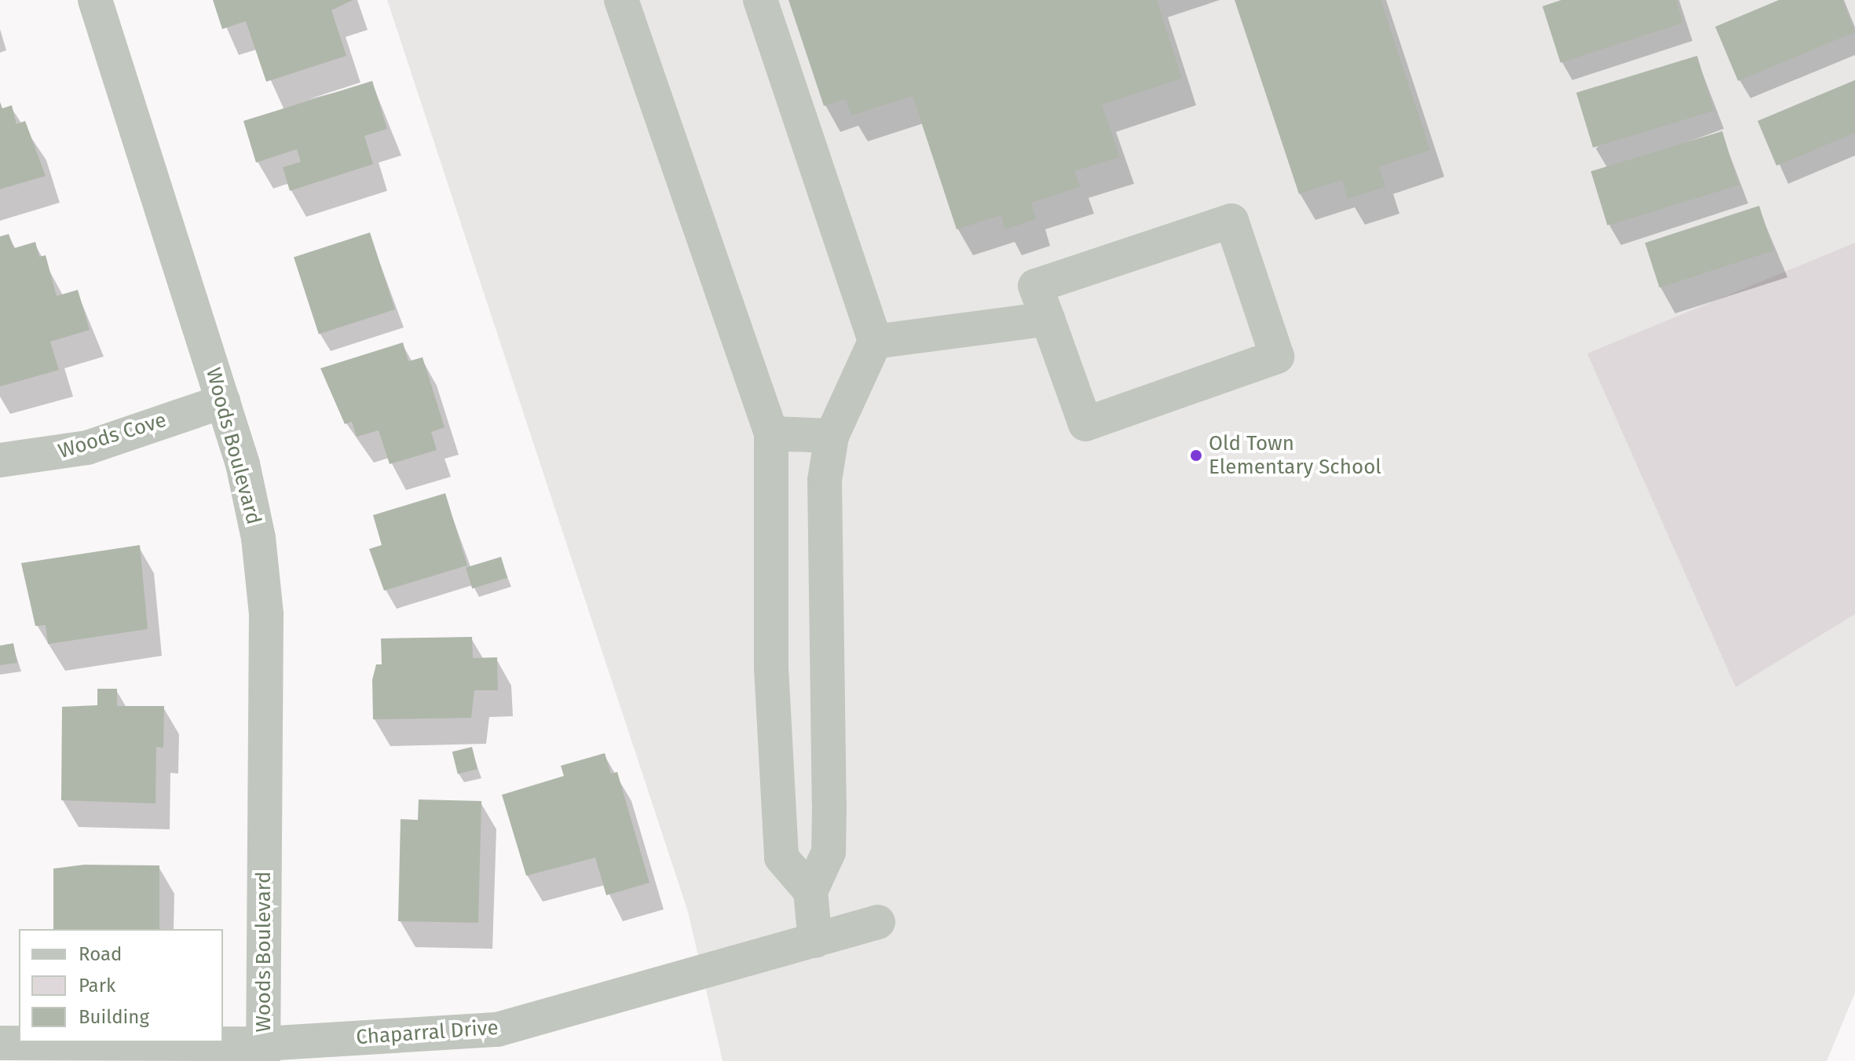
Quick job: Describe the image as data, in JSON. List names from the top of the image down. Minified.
{"streets":{"street":["Woods Cove","Woods Boulevard","Chaparral Drive"]},"crossings":[["Woods Cove","Woods Boulevard"],["Woods Boulevard","Chaparral Drive"]],"places":["Old Town Elementary School"],"legend":["Road","Park","Building"]}
